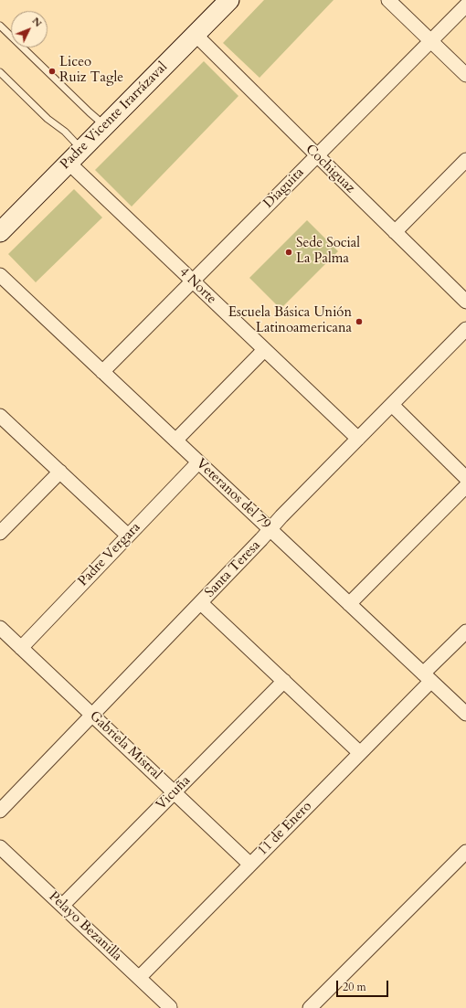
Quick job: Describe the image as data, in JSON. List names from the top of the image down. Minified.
{"streets":{"street":["Padre Vicente Irarrázaval","Cochiguaz","Diaguita","4 Norte","Veteranos del 79","Padre Vergara","Santa Teresa","Gabriela Mistral","Vicuña","11 de Enero","Pelayo Bezanilla"]},"crossings":[["Padre Vicente Irarrázaval","Cochiguaz"],["Padre Vicente Irarrázaval","4 Norte"],["Cochiguaz","Diaguita"],["Diaguita","4 Norte"],["Diaguita","Veteranos del 79"],["4 Norte","Santa Teresa"],["Veteranos del 79","Padre Vergara"],["Veteranos del 79","Santa Teresa"],["Veteranos del 79","11 de Enero"],["Padre Vergara","Gabriela Mistral"],["Santa Teresa","Gabriela Mistral"],["Gabriela Mistral","Vicuña"],["Gabriela Mistral","11 de Enero"],["Vicuña","Pelayo Bezanilla"],["11 de Enero","Pelayo Bezanilla"]],"places":["Liceo Ruiz Tagle","Sede Social La Palma","Escuela Básica Unión Latinoamericana"],"scale_bar":"20 m","north":"top right"}
